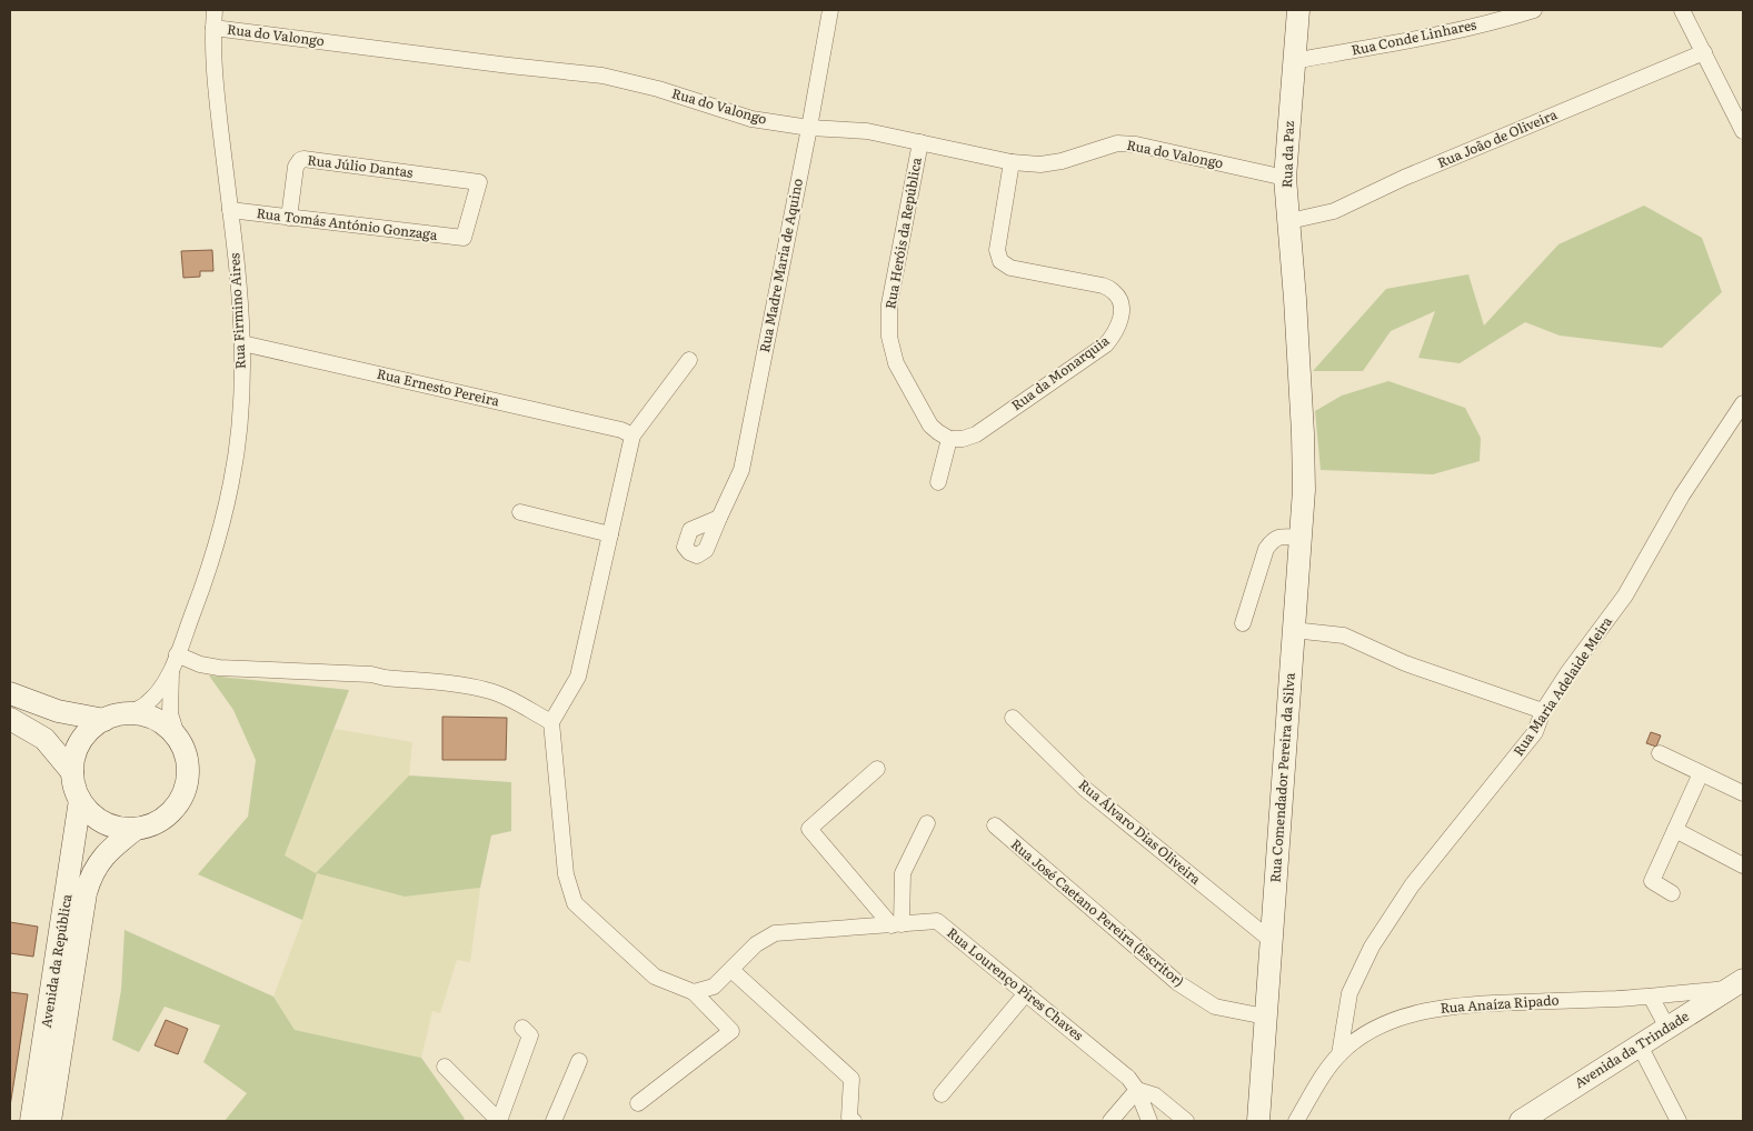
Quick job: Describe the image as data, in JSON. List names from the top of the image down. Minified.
{"streets":{"main road":["Rua da Paz","Rua Comendador Pereira da Silva","Avenida da República","Avenida da Trindade"],"street":["Rua do Valongo","Rua Conde Linhares","Rua João de Oliveira","Rua Júlio Dantas","Rua Tomás António Gonzaga","Rua Heróis da República","Rua Madre Maria de Aquino","Rua Firmino Aires","Rua da Monarquia","Rua Ernesto Pereira","Rua Maria Adelaide Meira","Rua Álvaro Dias Oliveira","Rua José Caetano Pereira (Escritor)","Rua Lourenço Pires Chaves","Rua Anaíza Ripado"]},"crossings":[["Rua do Valongo","Rua da Paz"],["Rua do Valongo","Rua Heróis da República"],["Rua do Valongo","Rua Madre Maria de Aquino"],["Rua do Valongo","Rua Firmino Aires"],["Rua do Valongo","Rua da Monarquia"],["Rua Conde Linhares","Rua da Paz"],["Rua João de Oliveira","Rua da Paz"],["Rua da Paz","Rua Comendador Pereira da Silva"],["Rua Júlio Dantas","Rua Tomás António Gonzaga"],["Rua Tomás António Gonzaga","Rua Firmino Aires"],["Rua Heróis da República","Rua da Monarquia"],["Rua Firmino Aires","Rua Ernesto Pereira"],["Rua Maria Adelaide Meira","Rua Anaíza Ripado"],["Rua Comendador Pereira da Silva","Rua Álvaro Dias Oliveira"],["Rua Comendador Pereira da Silva","Rua José Caetano Pereira (Escritor)"],["Rua Anaíza Ripado","Avenida da Trindade"]]}
